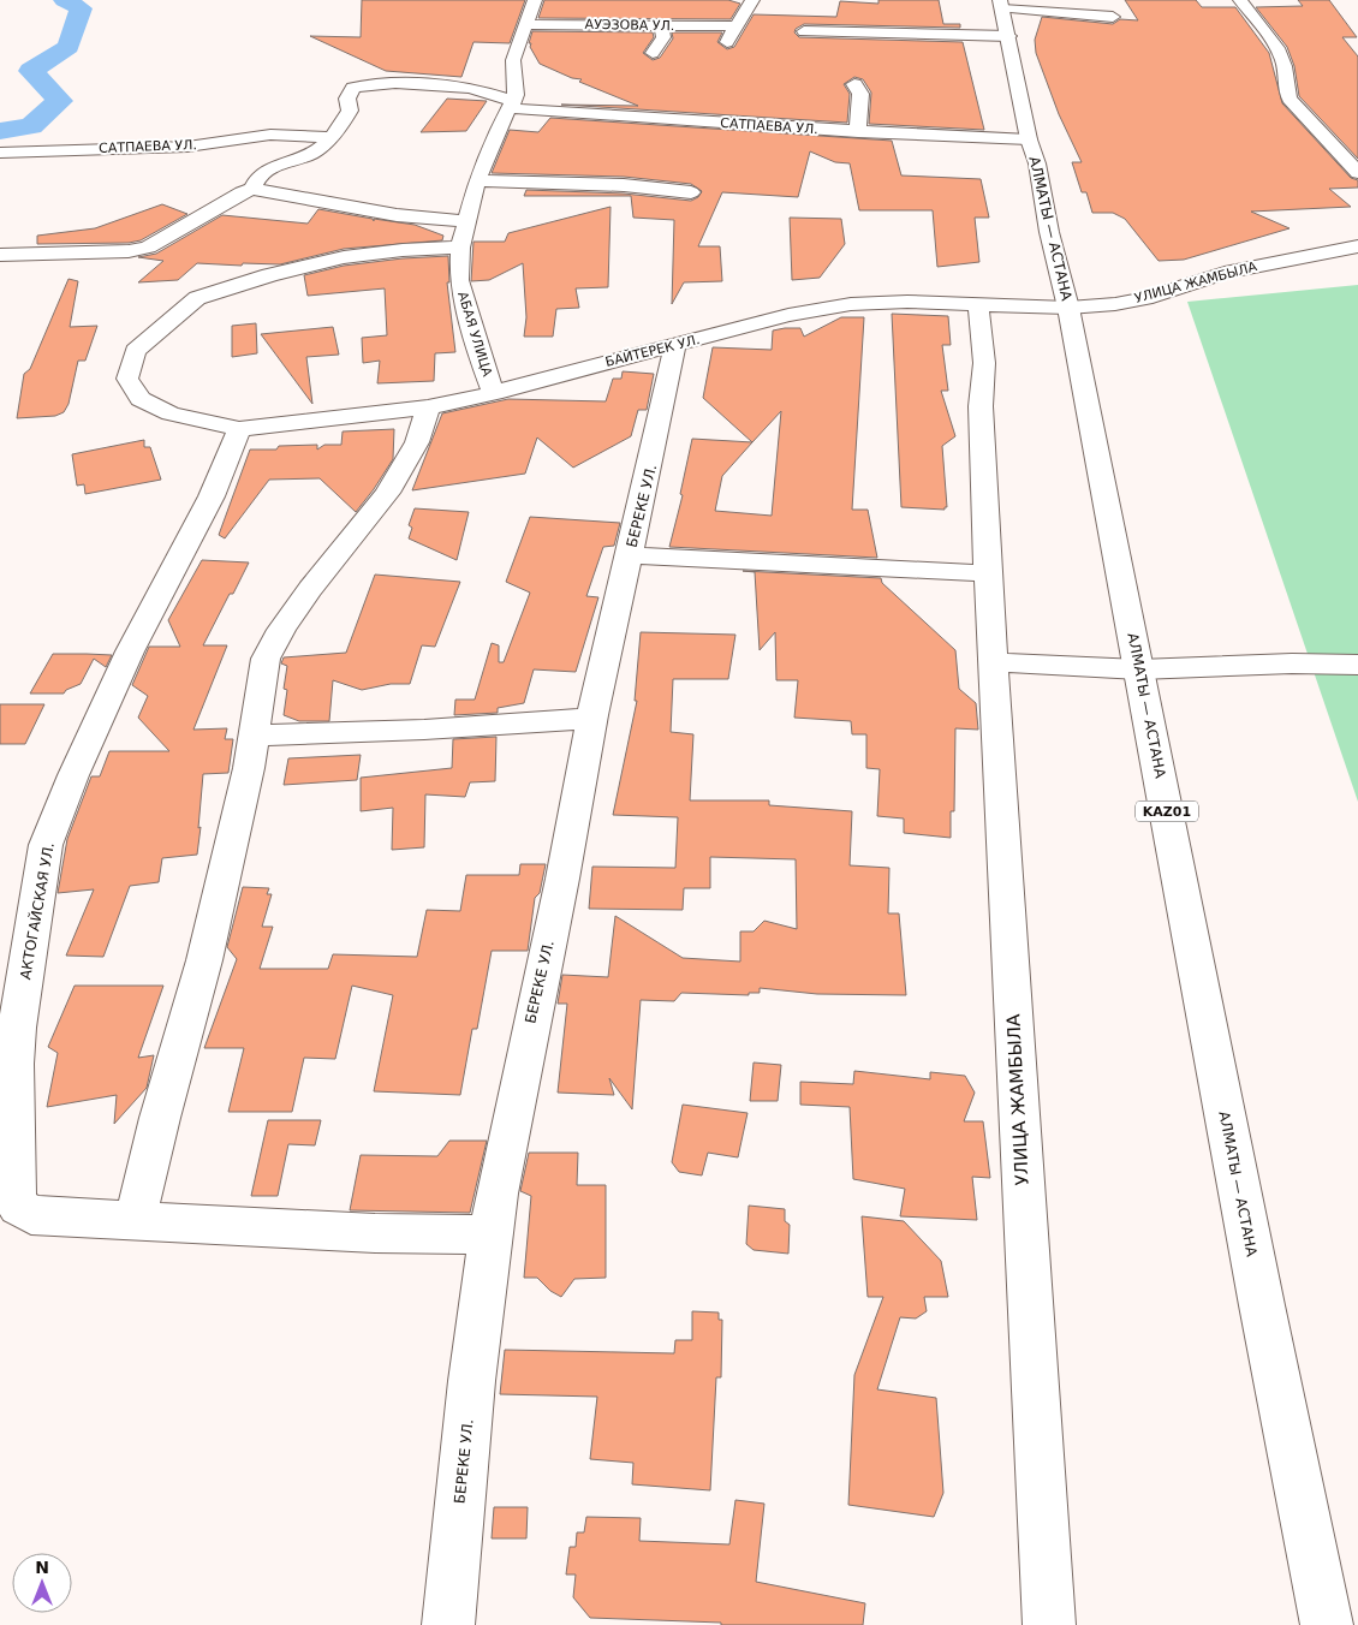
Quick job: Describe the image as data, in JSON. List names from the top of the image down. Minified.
{"streets":{"main road":["АУЭЗОВА УЛ.","САТПАЕВА УЛ.","АЛМАТЫ — АСТАНА","УЛИЦА ЖАМБЫЛА","АБАЯ УЛИЦА","БАЙТЕРЕК УЛ.","БЕРЕКЕ УЛ.","KАZ01","АКТОГАЙСКАЯ УЛ."]},"crossings":[["САТПАЕВА УЛ.","АЛМАТЫ — АСТАНА"],["САТПАЕВА УЛ.","АБАЯ УЛИЦА"],["АЛМАТЫ — АСТАНА","УЛИЦА ЖАМБЫЛА"],["АЛМАТЫ — АСТАНА","БАЙТЕРЕК УЛ."],["УЛИЦА ЖАМБЫЛА","БАЙТЕРЕК УЛ."],["АБАЯ УЛИЦА","БАЙТЕРЕК УЛ."],["БАЙТЕРЕК УЛ.","БЕРЕКЕ УЛ."],["БАЙТЕРЕК УЛ.","АКТОГАЙСКАЯ УЛ."],["БЕРЕКЕ УЛ.","АКТОГАЙСКАЯ УЛ."]],"north":"top"}
